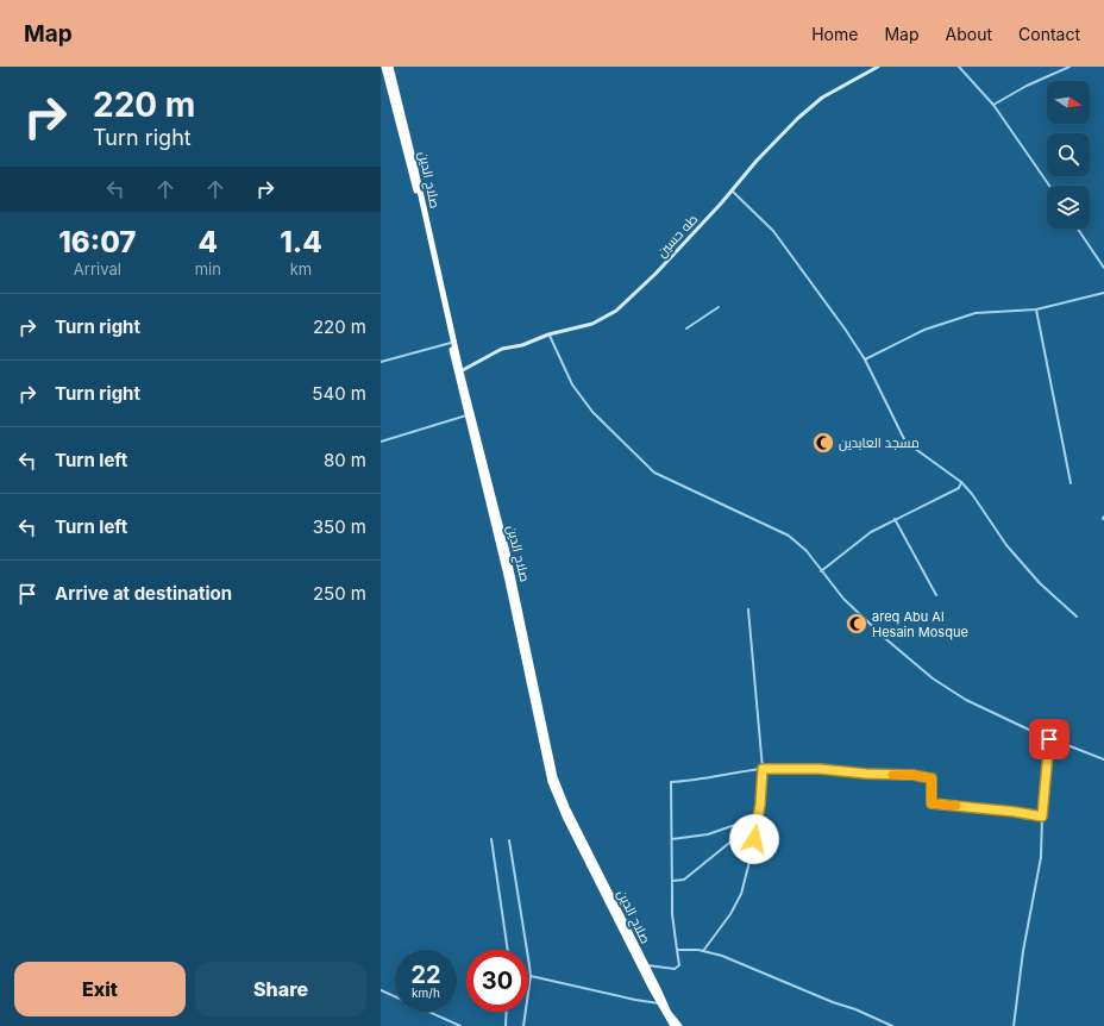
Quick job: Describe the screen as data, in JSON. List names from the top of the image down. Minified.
{"streets":{"highway":["صلاح الدين"],"street":["طه حسين"]},"crossings":[["صلاح الدين","طه حسين"]],"places":{"mosque":["مسجد العابدين","areq Abu Al Hesain Mosque"]},"north":"right","page":{"header":"Map","nav":["Home","Map","About","Contact"],"turn":["220 m","Turn right"],"eta":["16:07","Arrival","4","min","1.4","km"],"list":[{"name":"Turn right","value":"220 m"},{"name":"Turn right","value":"540 m"},{"name":"Turn left","value":"80 m"},{"name":"Turn left","value":"350 m"},{"name":"Arrive at destination","value":"250 m"}],"speed":"22 km/h","limit":"30","buttons":["Exit","Share"]}}
